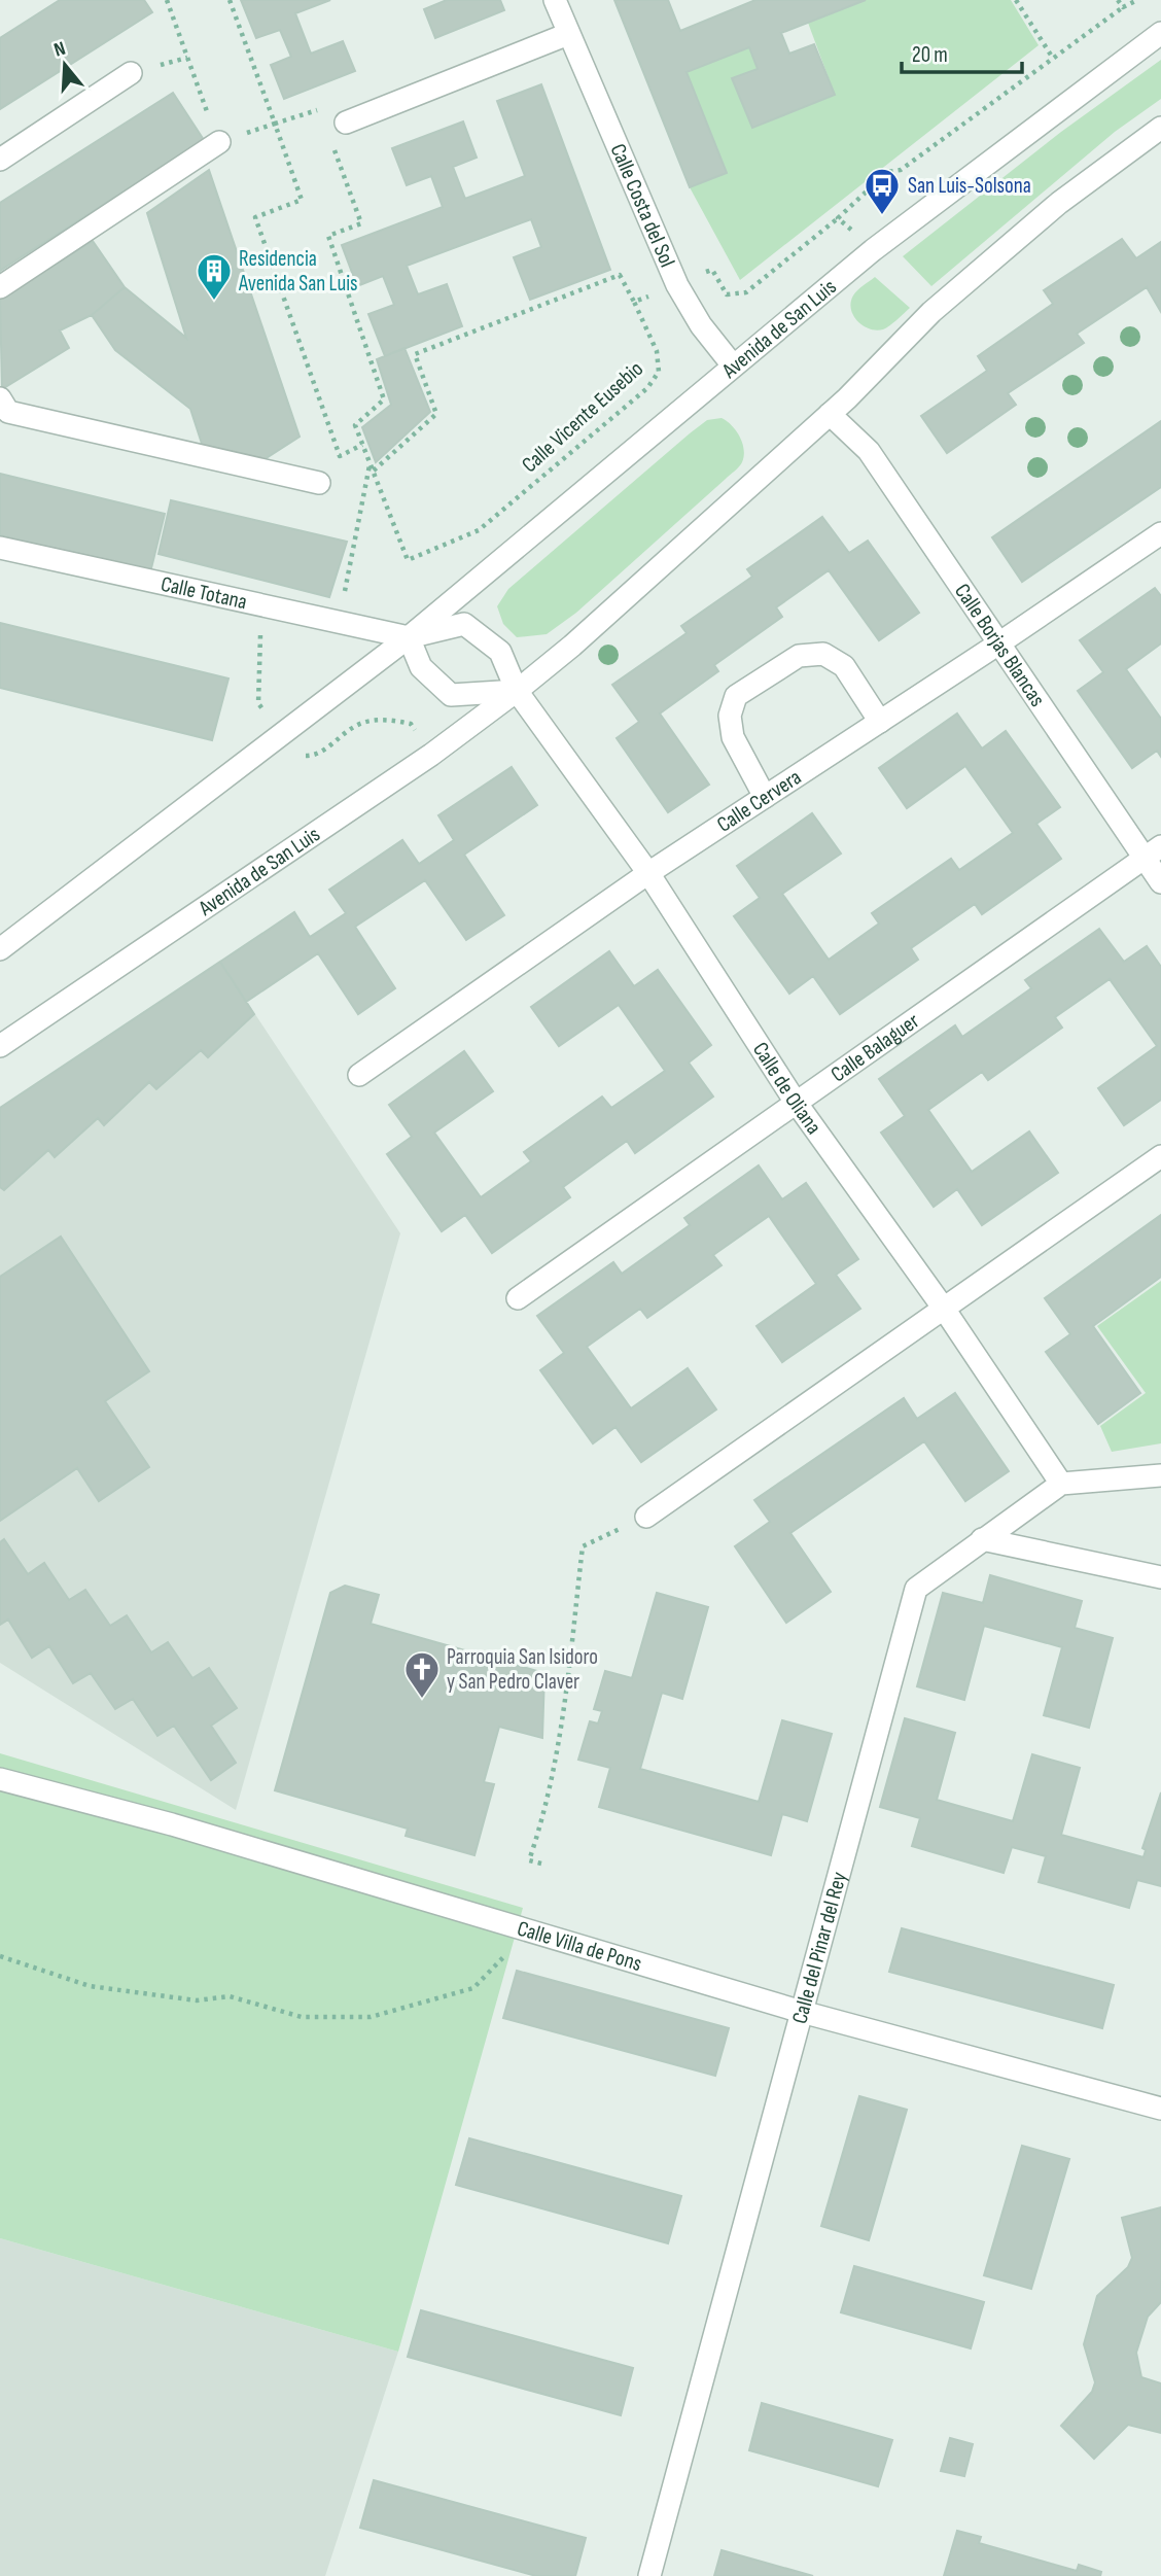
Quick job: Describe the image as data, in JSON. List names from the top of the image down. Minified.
{"streets":{"street":["Calle Costa del Sol","Avenida de San Luis","Calle Totana","Calle Borjas Blancas","Calle Cervera","Calle Balaguer","Calle de Oliana","Calle Villa de Pons","Calle del Pinar del Rey"],"path":["Calle Vicente Eusebio"]},"crossings":[["Calle Costa del Sol","Avenida de San Luis"],["Avenida de San Luis","Calle Totana"],["Avenida de San Luis","Calle Borjas Blancas"],["Avenida de San Luis","Calle de Oliana"],["Calle Borjas Blancas","Calle Cervera"],["Calle Borjas Blancas","Calle Balaguer"],["Calle Cervera","Calle de Oliana"],["Calle Balaguer","Calle de Oliana"],["Calle de Oliana","Calle del Pinar del Rey"],["Calle Villa de Pons","Calle del Pinar del Rey"]],"places":{"bus stop":["San Luis-Solsona"],"building":["Residencia Avenida San Luis"],"church":["Parroquia San Isidoro y San Pedro Claver"]},"scale_bar":"20 m","north":"top"}
